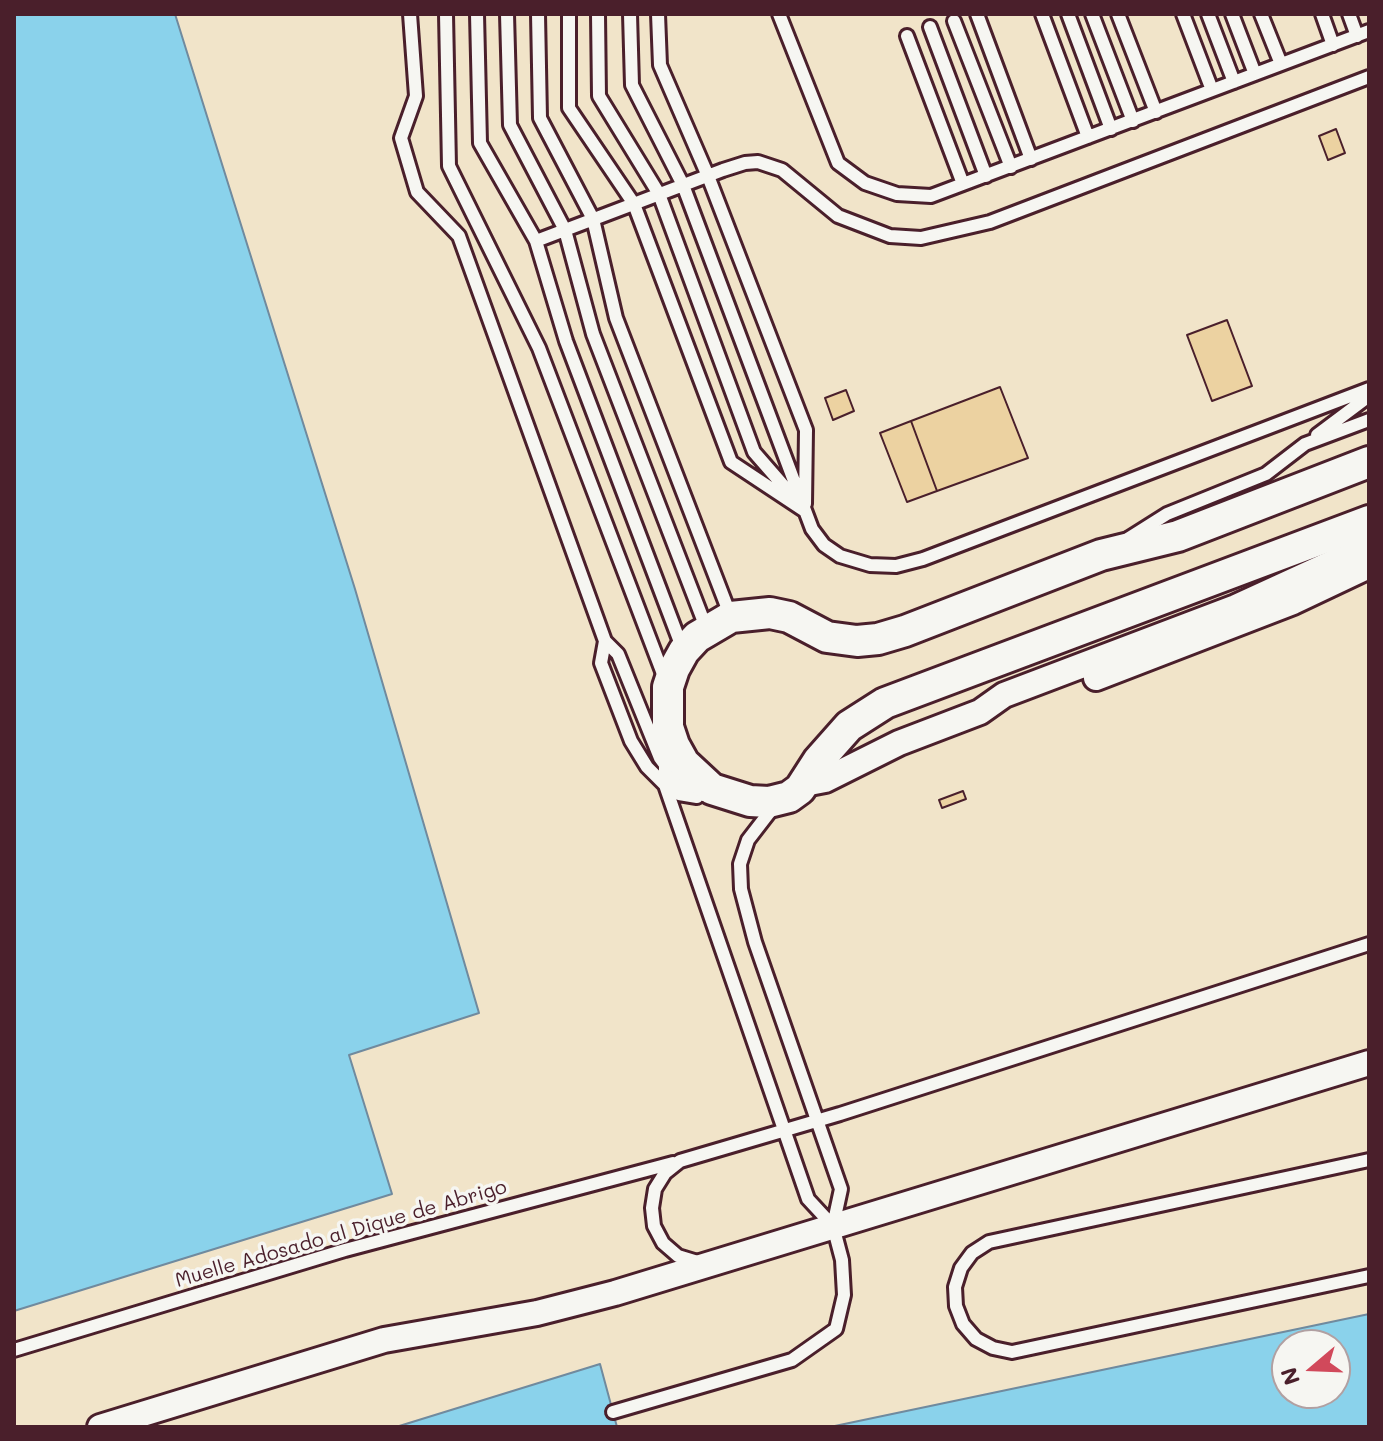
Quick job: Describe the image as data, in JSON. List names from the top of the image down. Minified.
{"streets":{"lane":["Muelle Adosado al Dique de Abrigo"]},"north":"left"}
